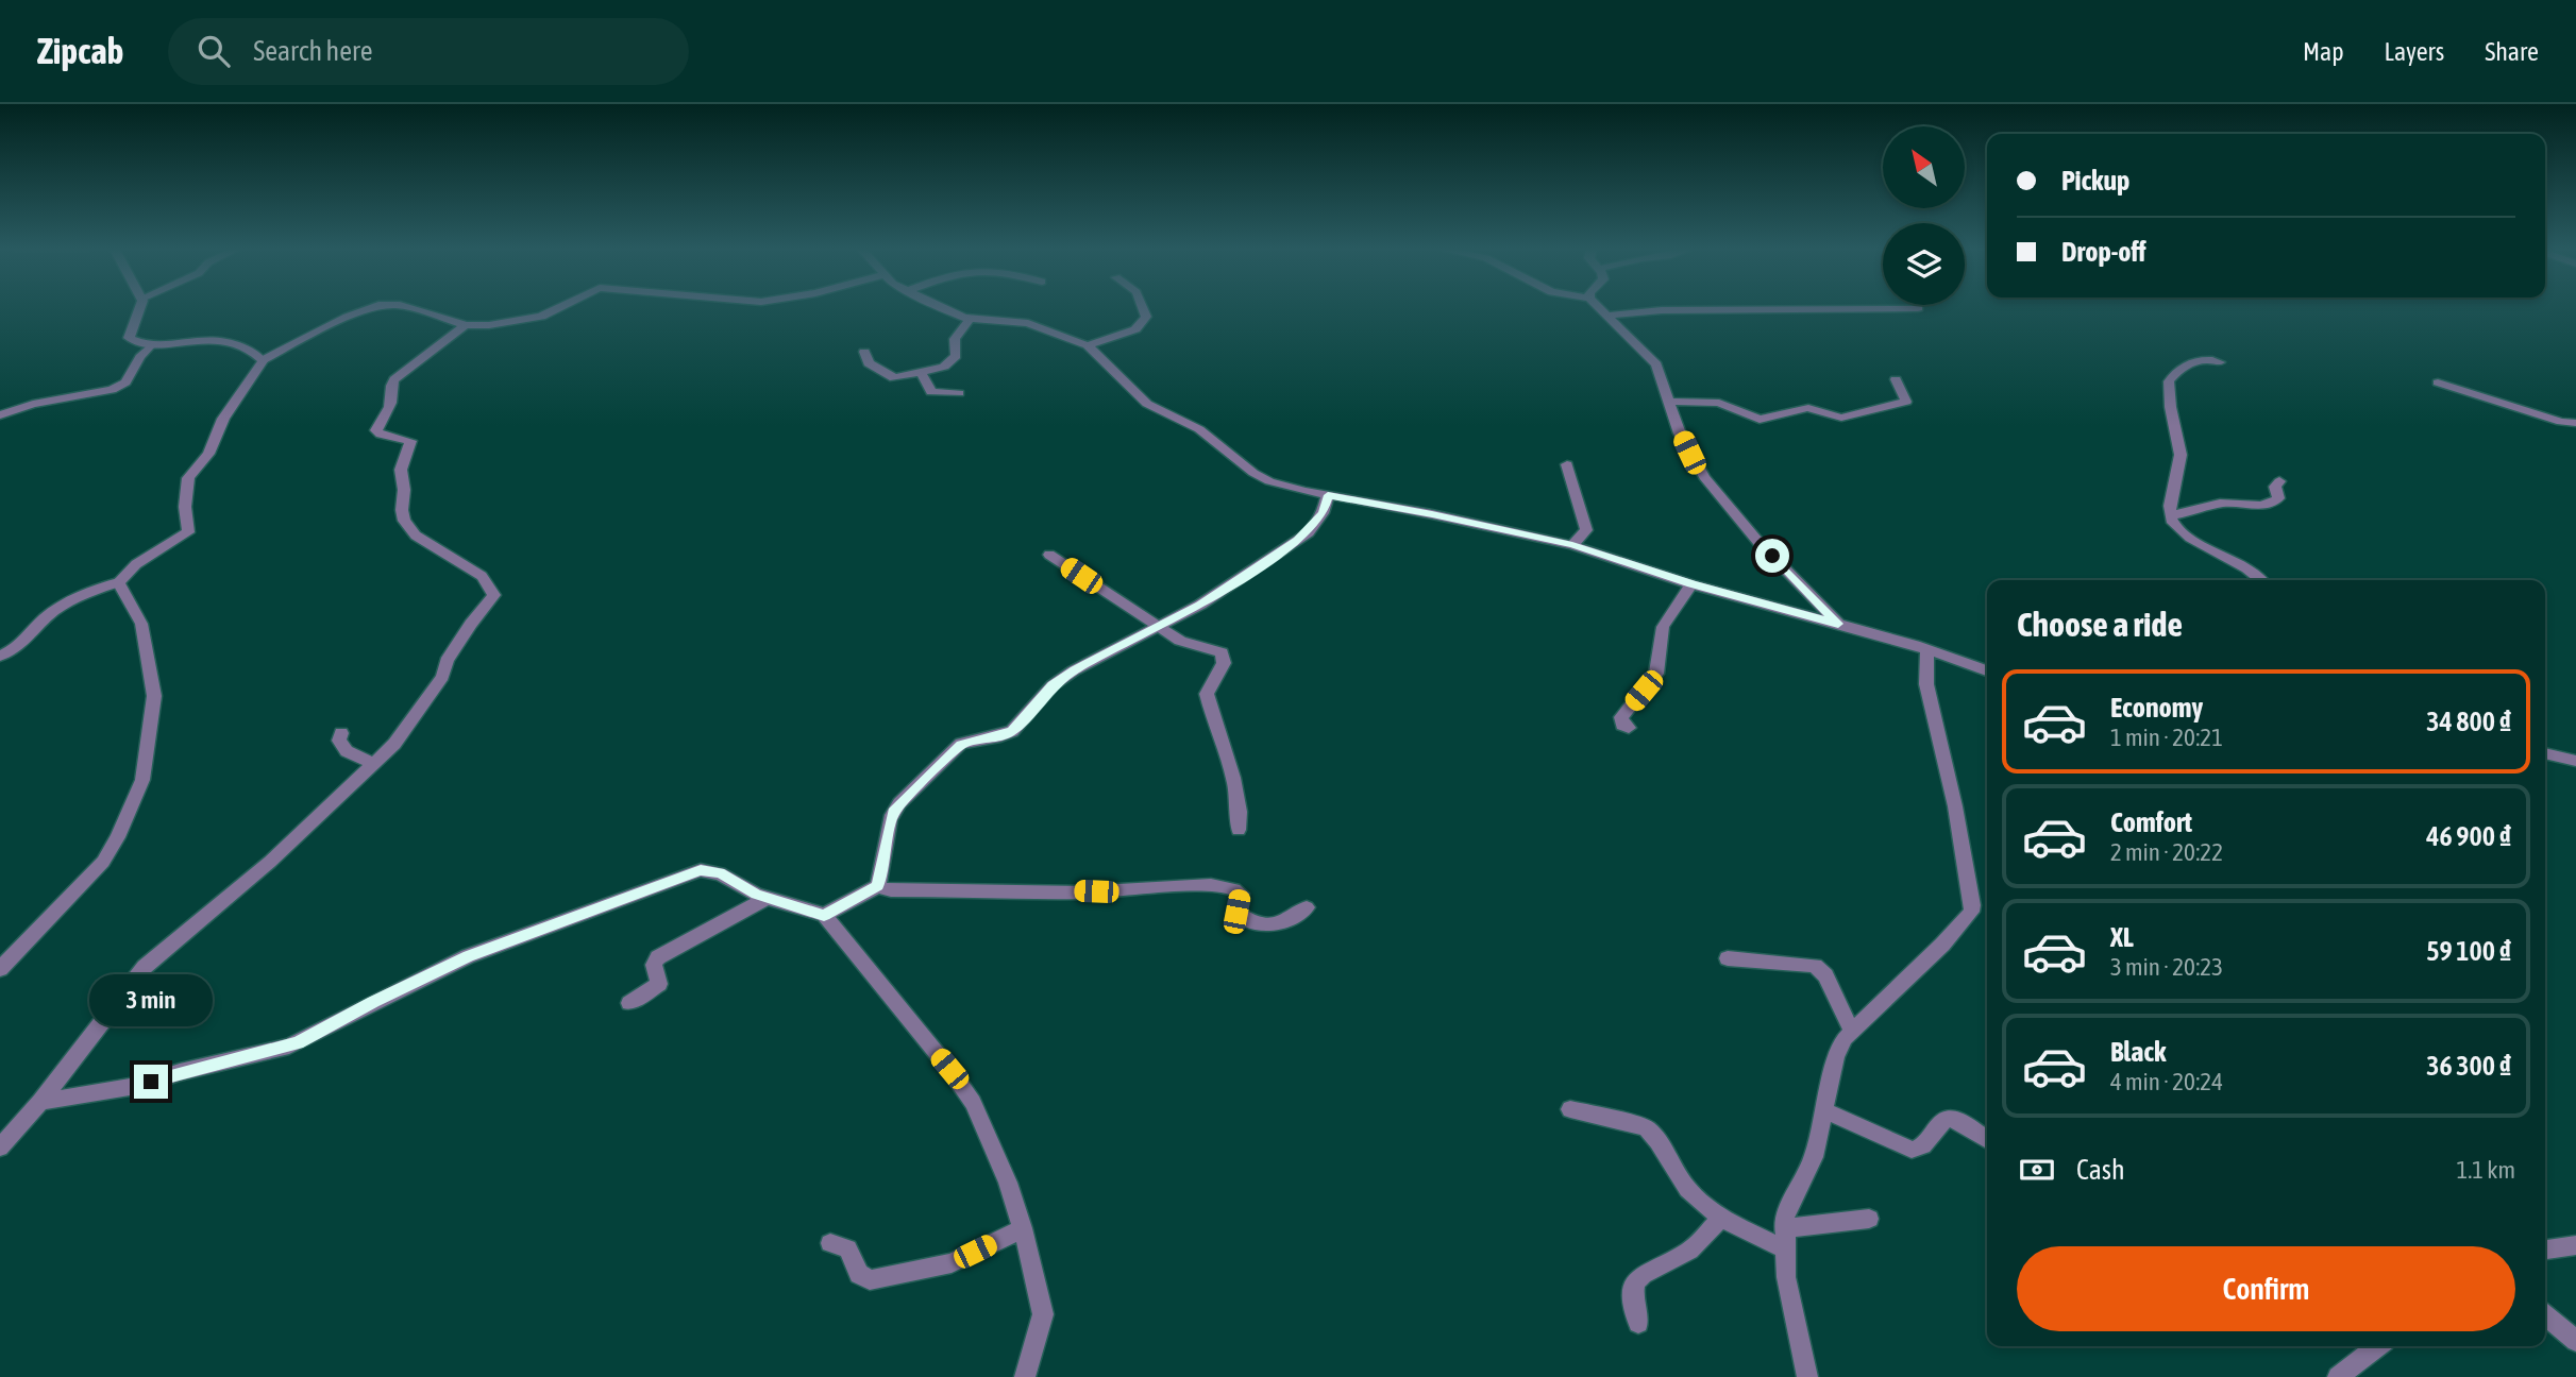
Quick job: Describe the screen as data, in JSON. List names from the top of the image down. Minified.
{"north":"top left","page":{"header":"Zipcab","search":"Search here","nav":["Map","Layers","Share"],"banner":["Pickup","Drop-off"],"heading":"Choose a ride","list":[{"name":"Economy","note":"1 min · 20:21","value":"34 800 ₫"},{"name":"Comfort","note":"2 min · 20:22","value":"46 900 ₫"},{"name":"XL","note":"3 min · 20:23","value":"59 100 ₫"},{"name":"Black","note":"4 min · 20:24","value":"36 300 ₫"}],"bubble":"3 min","pay":["Cash","1.1 km"],"buttons":"Confirm"}}
